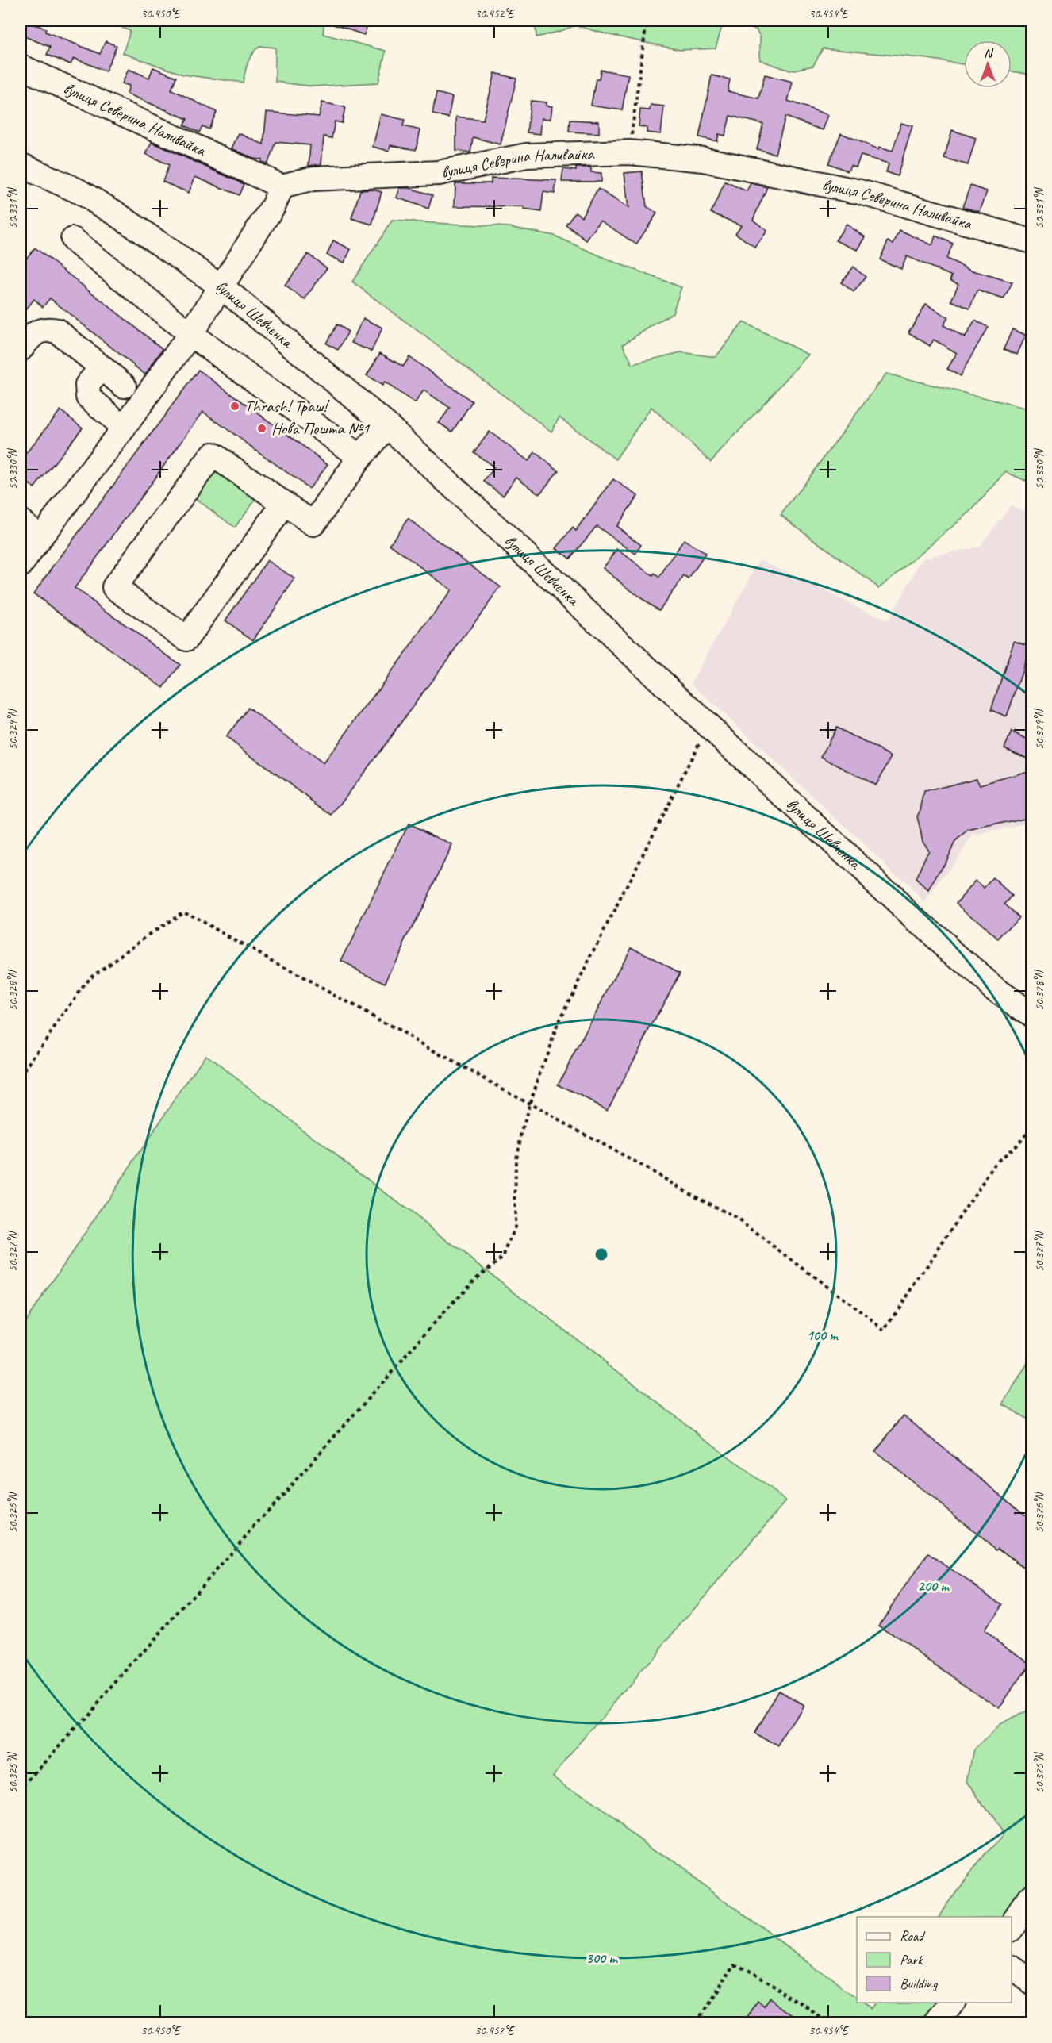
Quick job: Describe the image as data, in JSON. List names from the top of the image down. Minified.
{"streets":{"street":["вулиця Северина Наливайка","вулиця Шевченка"]},"places":["Thrash! Траш!","Нова Пошта №1"],"legend":["Road","Park","Building"],"north":"top","coordinates":["30.450°E","30.452°E","30.454°E","50.331°N","50.330°N","50.329°N","50.328°N","50.327°N","50.326°N","50.325°N"],"rings":["100 m","200 m","300 m"]}
